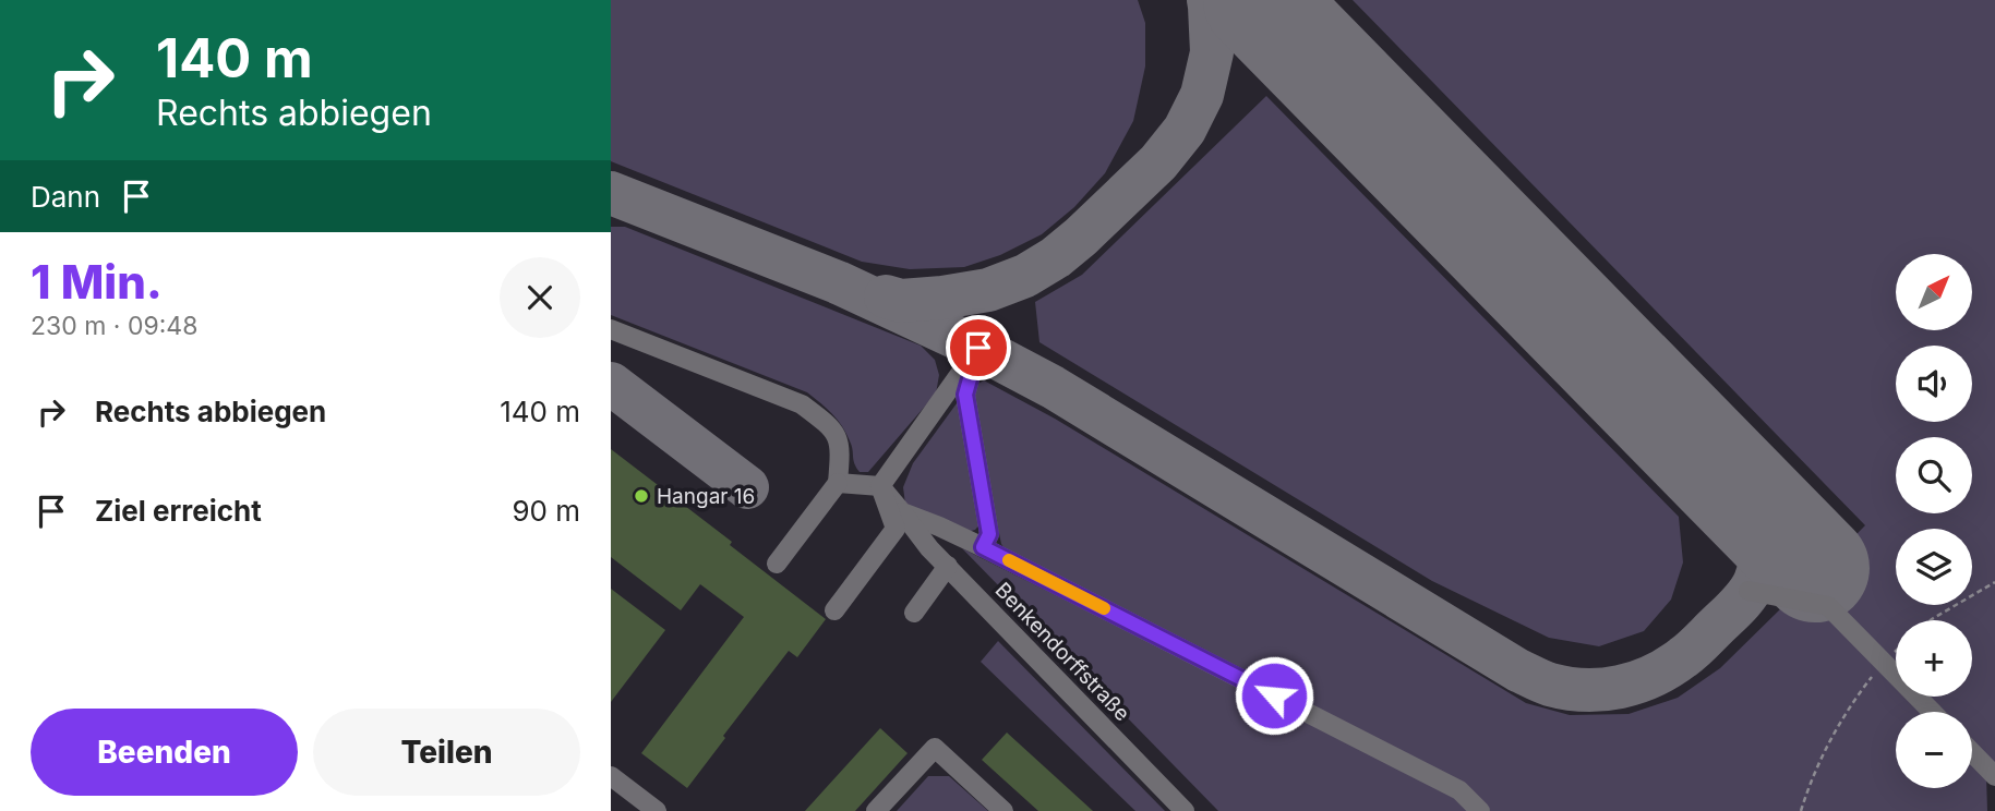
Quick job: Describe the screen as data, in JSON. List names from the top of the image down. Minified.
{"streets":{"street":["Benkendorffstraße"]},"places":["Hangar 16"],"north":"top right","page":{"turn":["140 m","Rechts abbiegen"],"then":"Dann","heading":["1 Min.","230 m · 09:48"],"map_buttons":["+","−"],"list":[{"name":"Rechts abbiegen","value":"140 m"},{"name":"Ziel erreicht","value":"90 m"}],"buttons":["Beenden","Teilen"]}}
